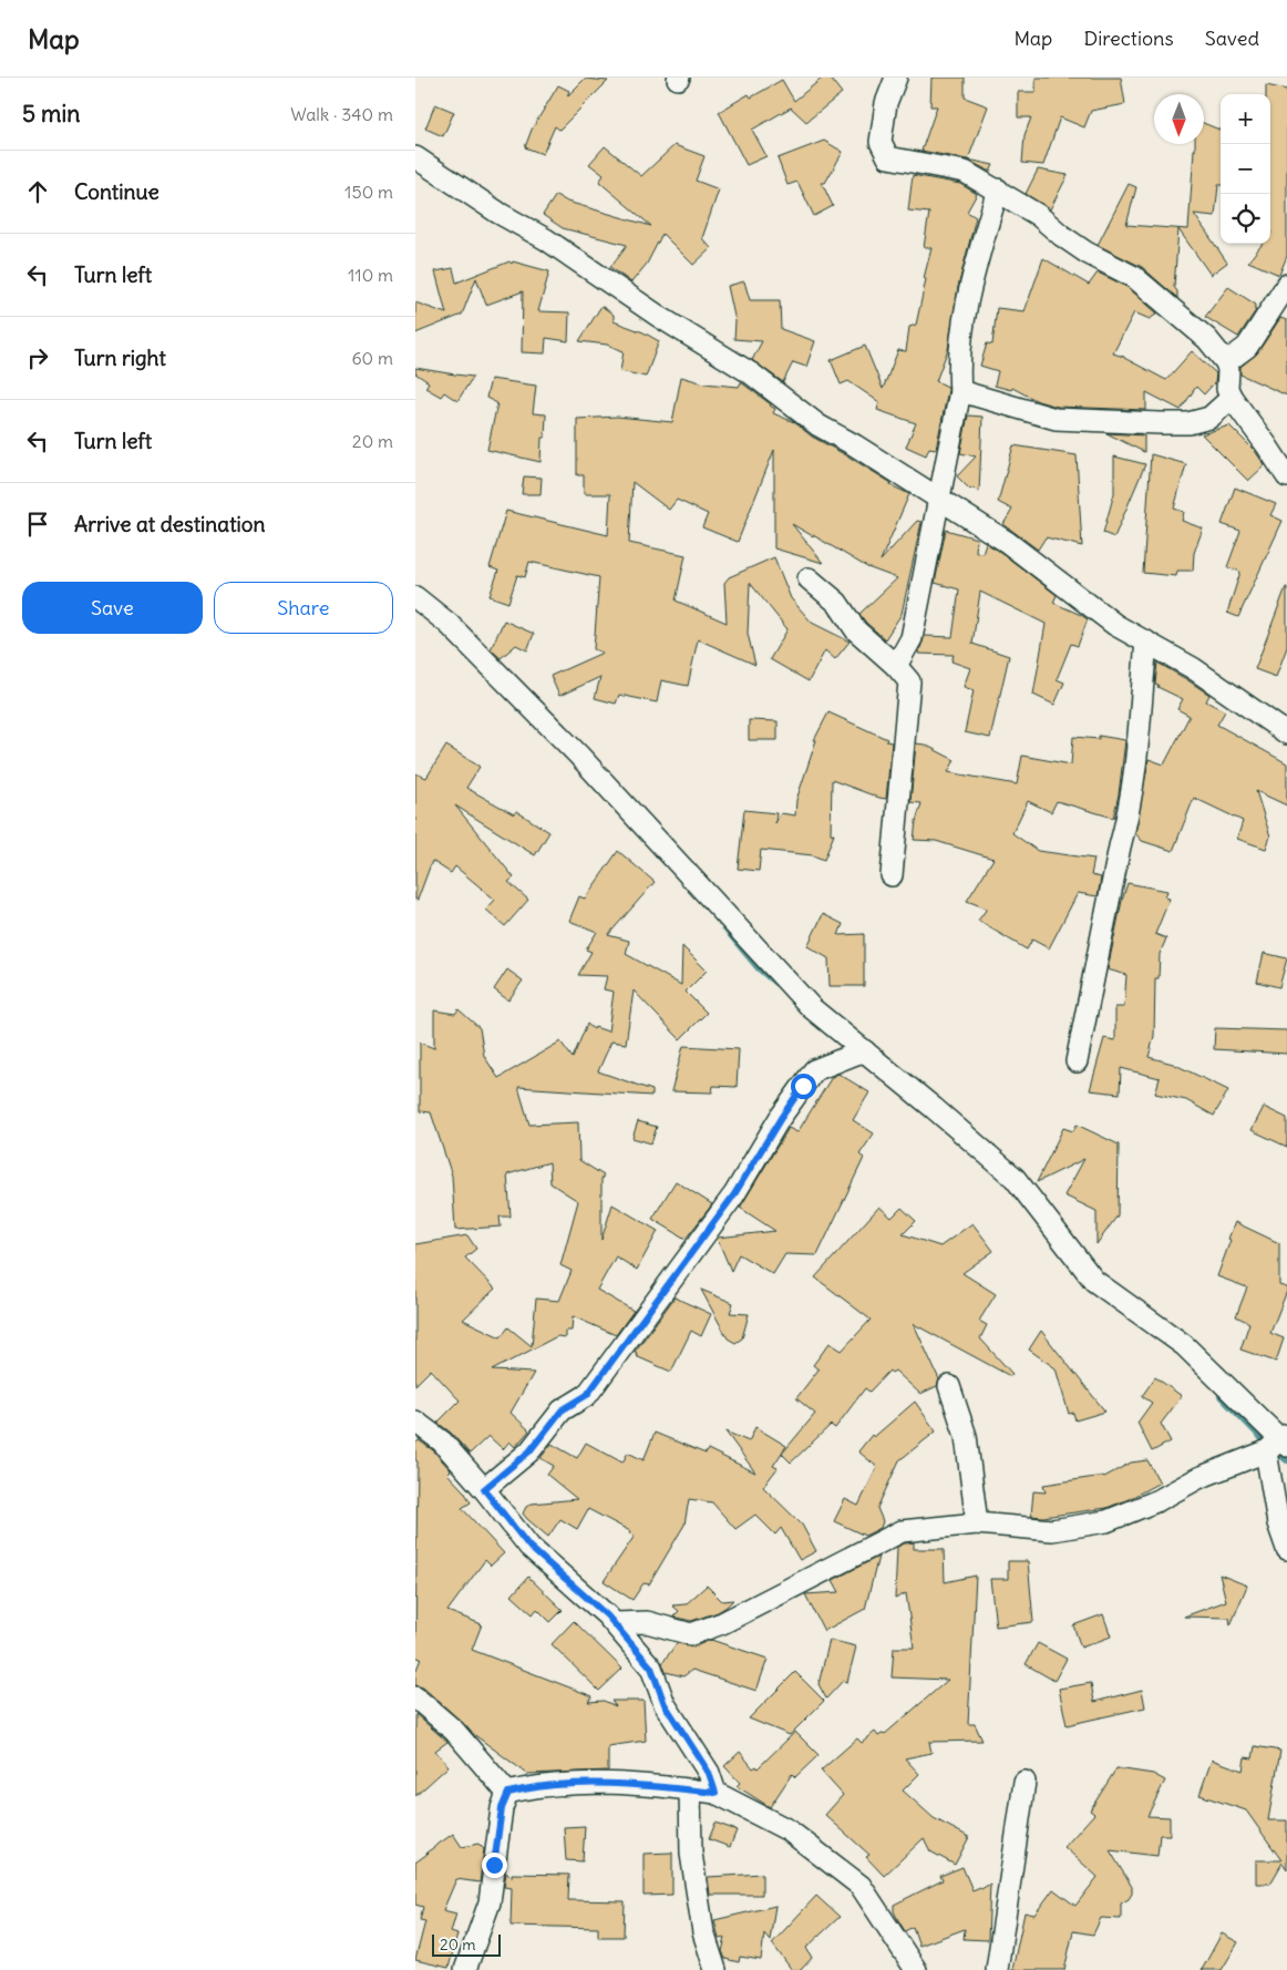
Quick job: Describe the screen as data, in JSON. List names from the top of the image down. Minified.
{"scale_bar":"20 m","north":"bottom","page":{"header":"Map","nav":["Map","Directions","Saved"],"heading":["5 min","Walk · 340 m"],"map_buttons":["+","−"],"list":[["Continue","150 m"],["Turn left","110 m"],["Turn right","60 m"],["Turn left","20 m"],"Arrive at destination"],"buttons":["Save","Share"],"scale":"20 m"}}
